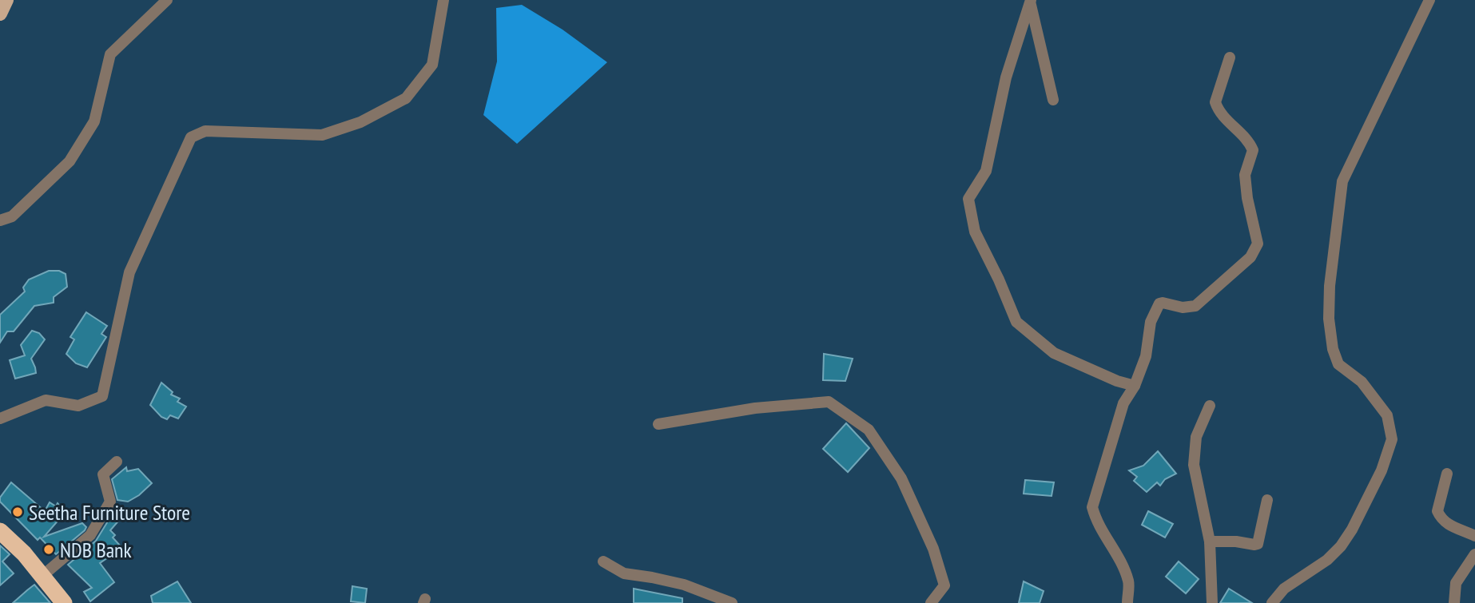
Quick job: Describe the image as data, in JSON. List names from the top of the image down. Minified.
{"places":["Seetha Furniture Store","NDB Bank"]}
